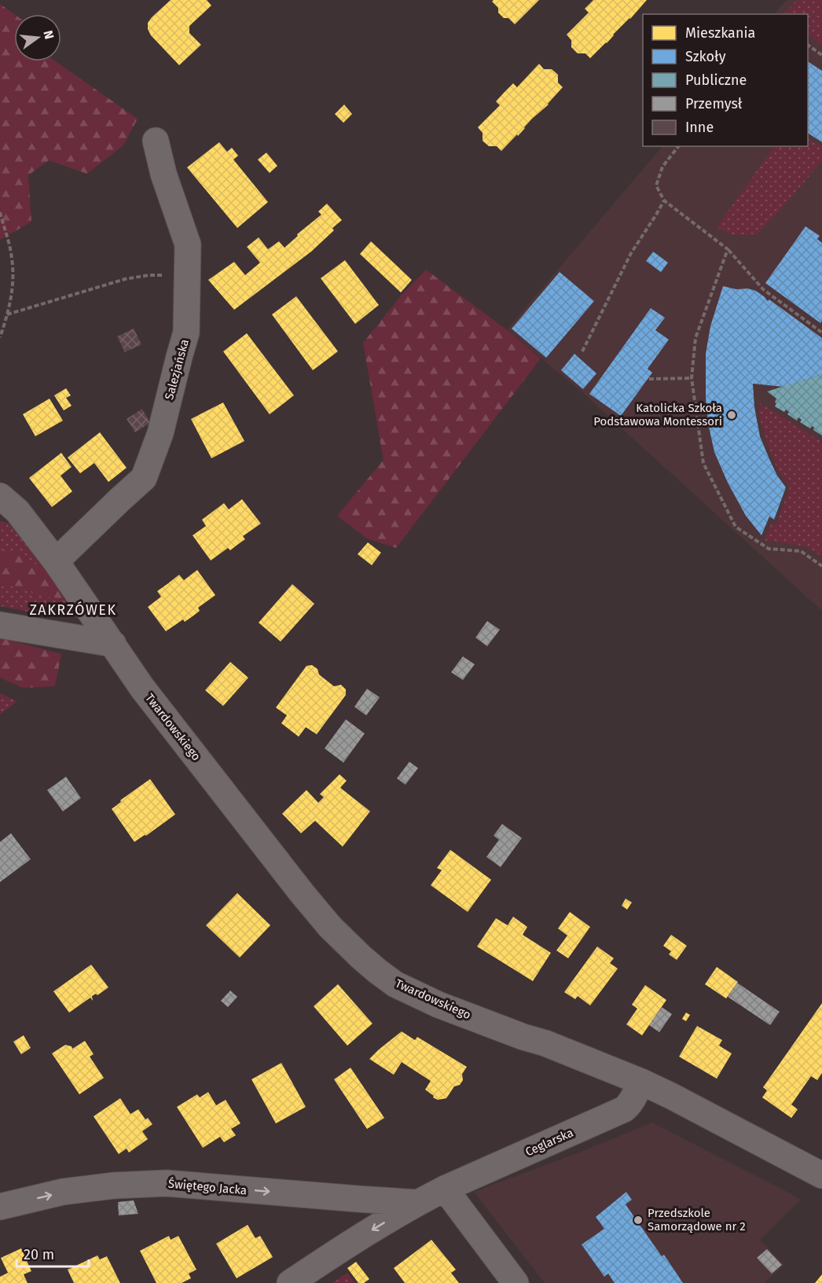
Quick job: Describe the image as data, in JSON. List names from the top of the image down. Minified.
{"streets":{"street":["Salezjańska","Twardowskiego","Ceglarska","Świętego Jacka"]},"crossings":[["Salezjańska","Twardowskiego"],["Twardowskiego","Ceglarska"],["Ceglarska","Świętego Jacka"]],"one_way":["Ceglarska","Świętego Jacka"],"districts":["ZAKRZÓWEK"],"places":["Katolicka Szkoła Podstawowa Montessori","Przedszkole Samorządowe nr 2"],"legend":["Mieszkania","Szkoły","Publiczne","Przemysł","Inne"],"scale_bar":"20 m","north":"right"}
